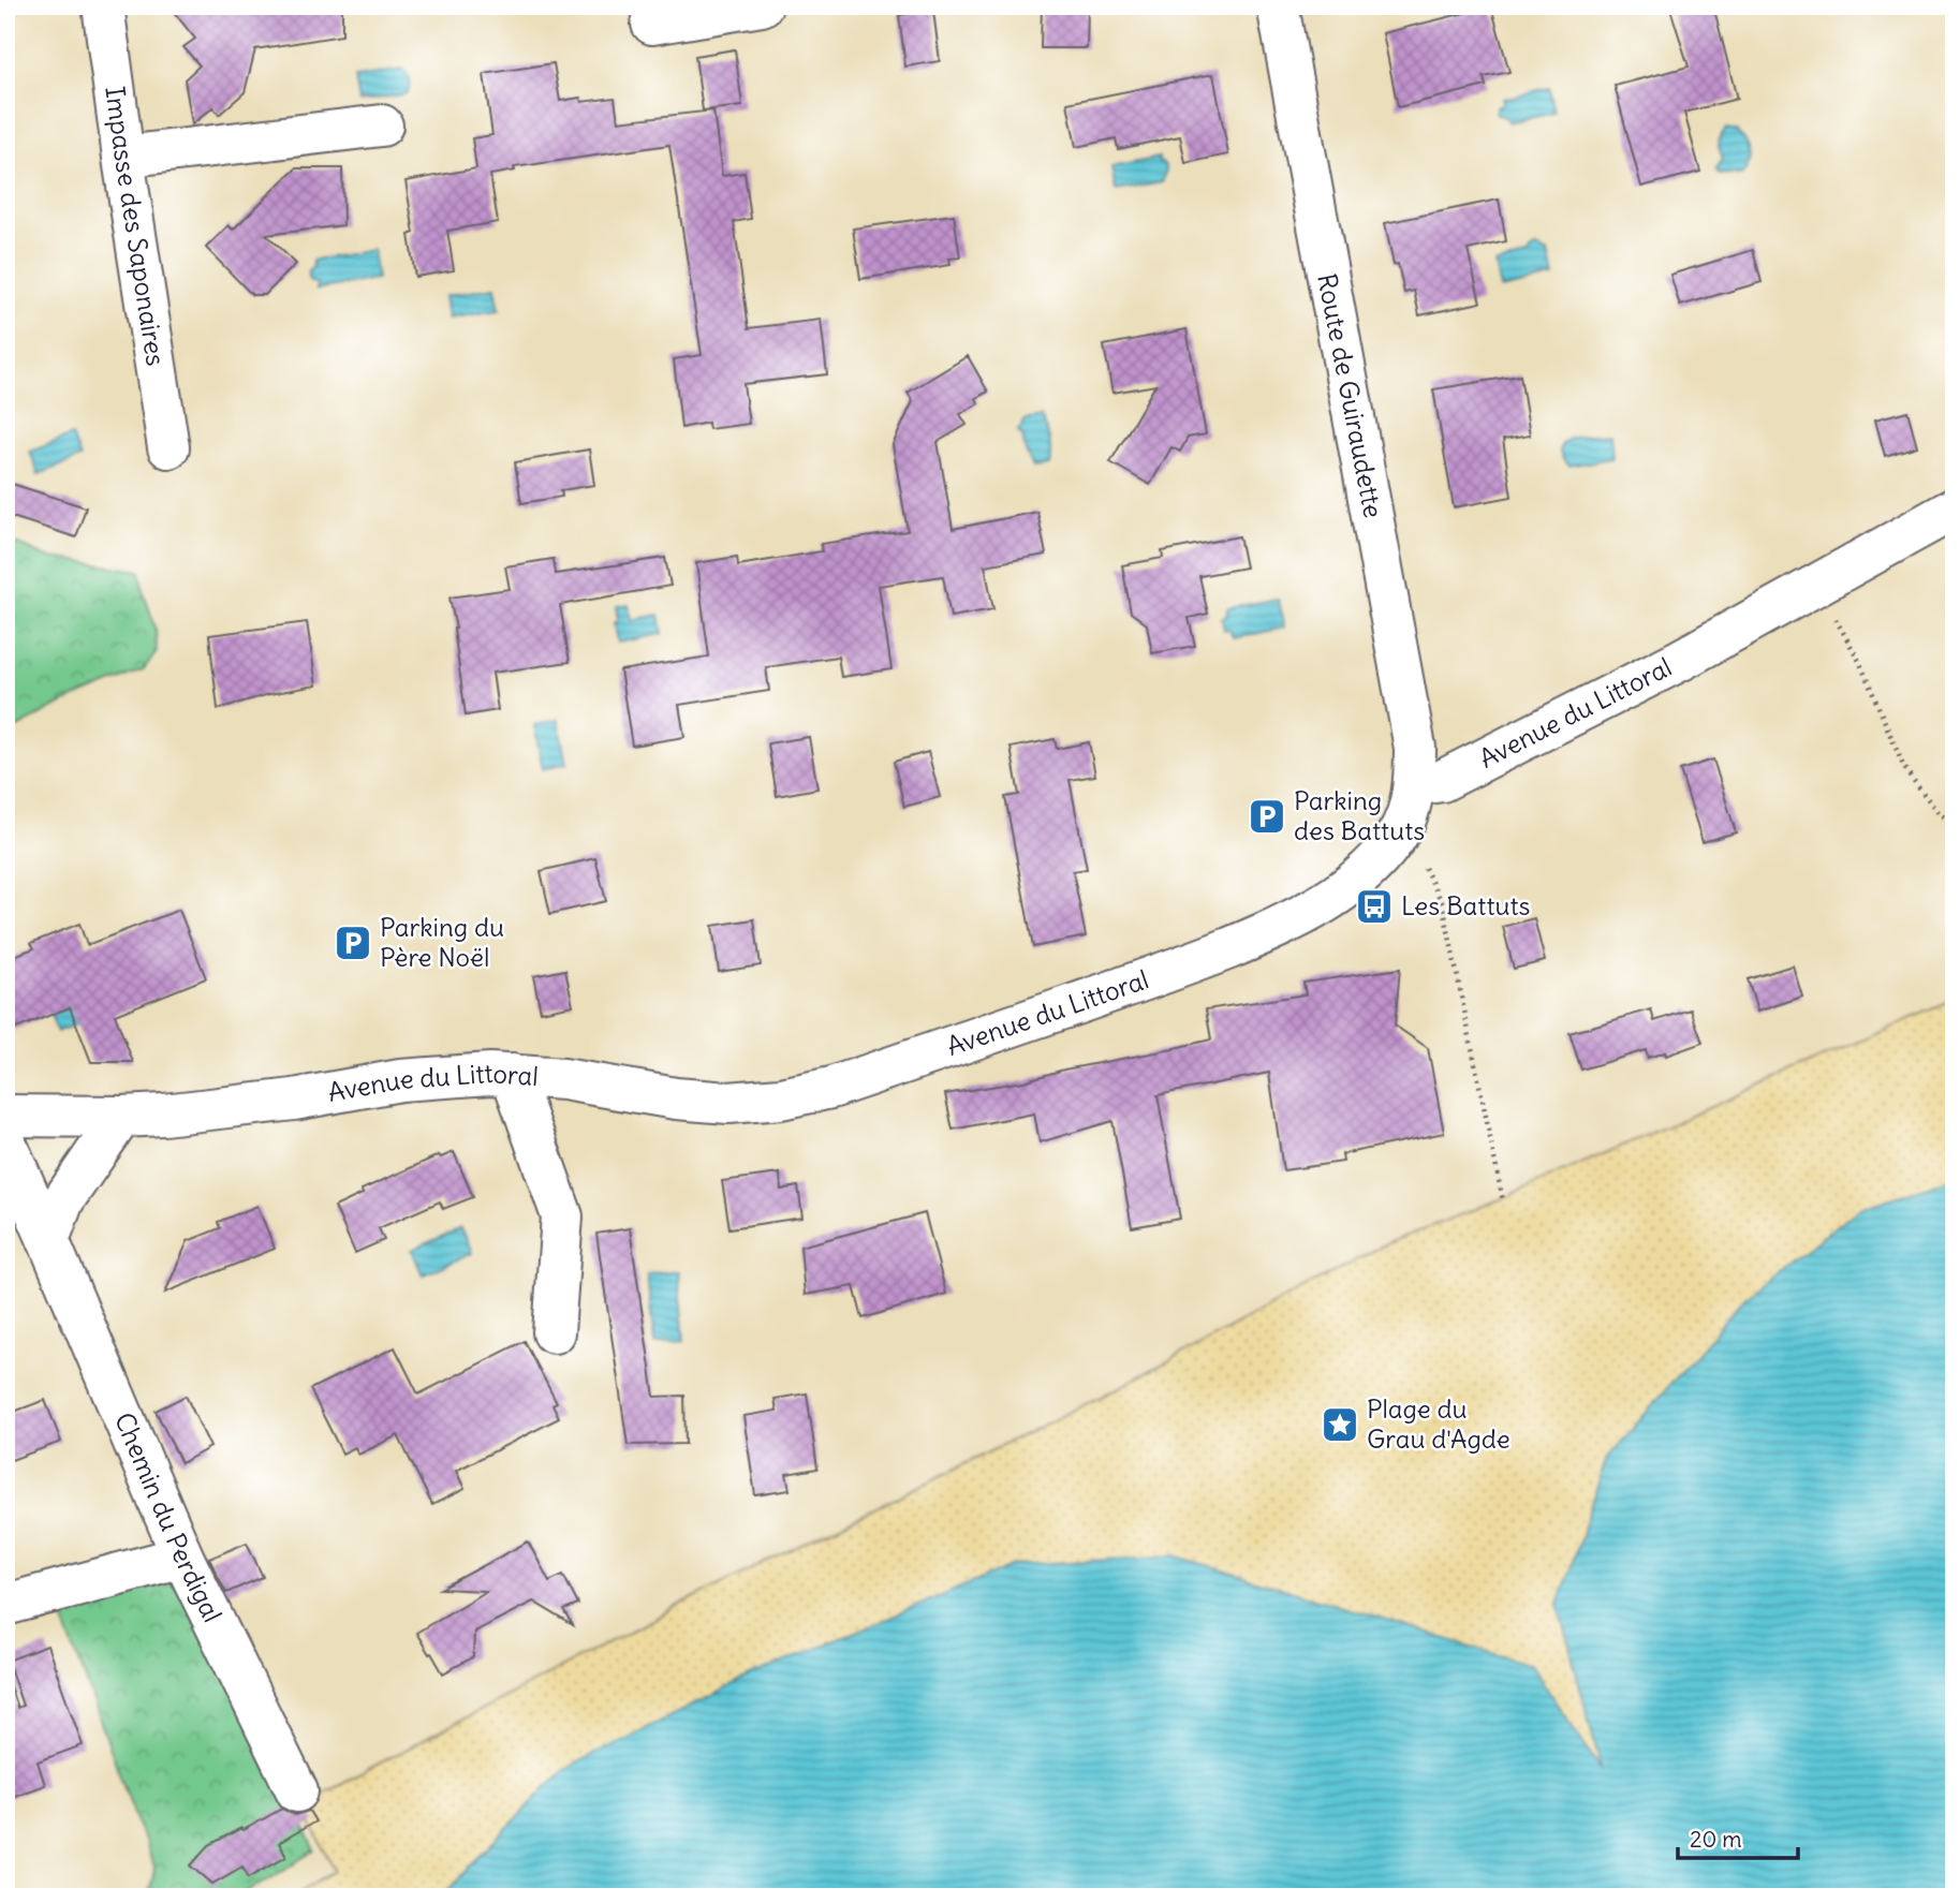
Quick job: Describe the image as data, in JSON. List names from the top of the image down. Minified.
{"streets":{"street":["Impasse des Saponaires","Route de Guiraudette","Avenue du Littoral","Chemin du Perdigal"]},"crossings":[["Route de Guiraudette","Avenue du Littoral"]],"places":{"parking":["Parking des Battuts","Parking du Père Noël"],"bus stop":["Les Battuts"],"place":["Plage du Grau d'Agde"]},"scale_bar":"20 m"}
